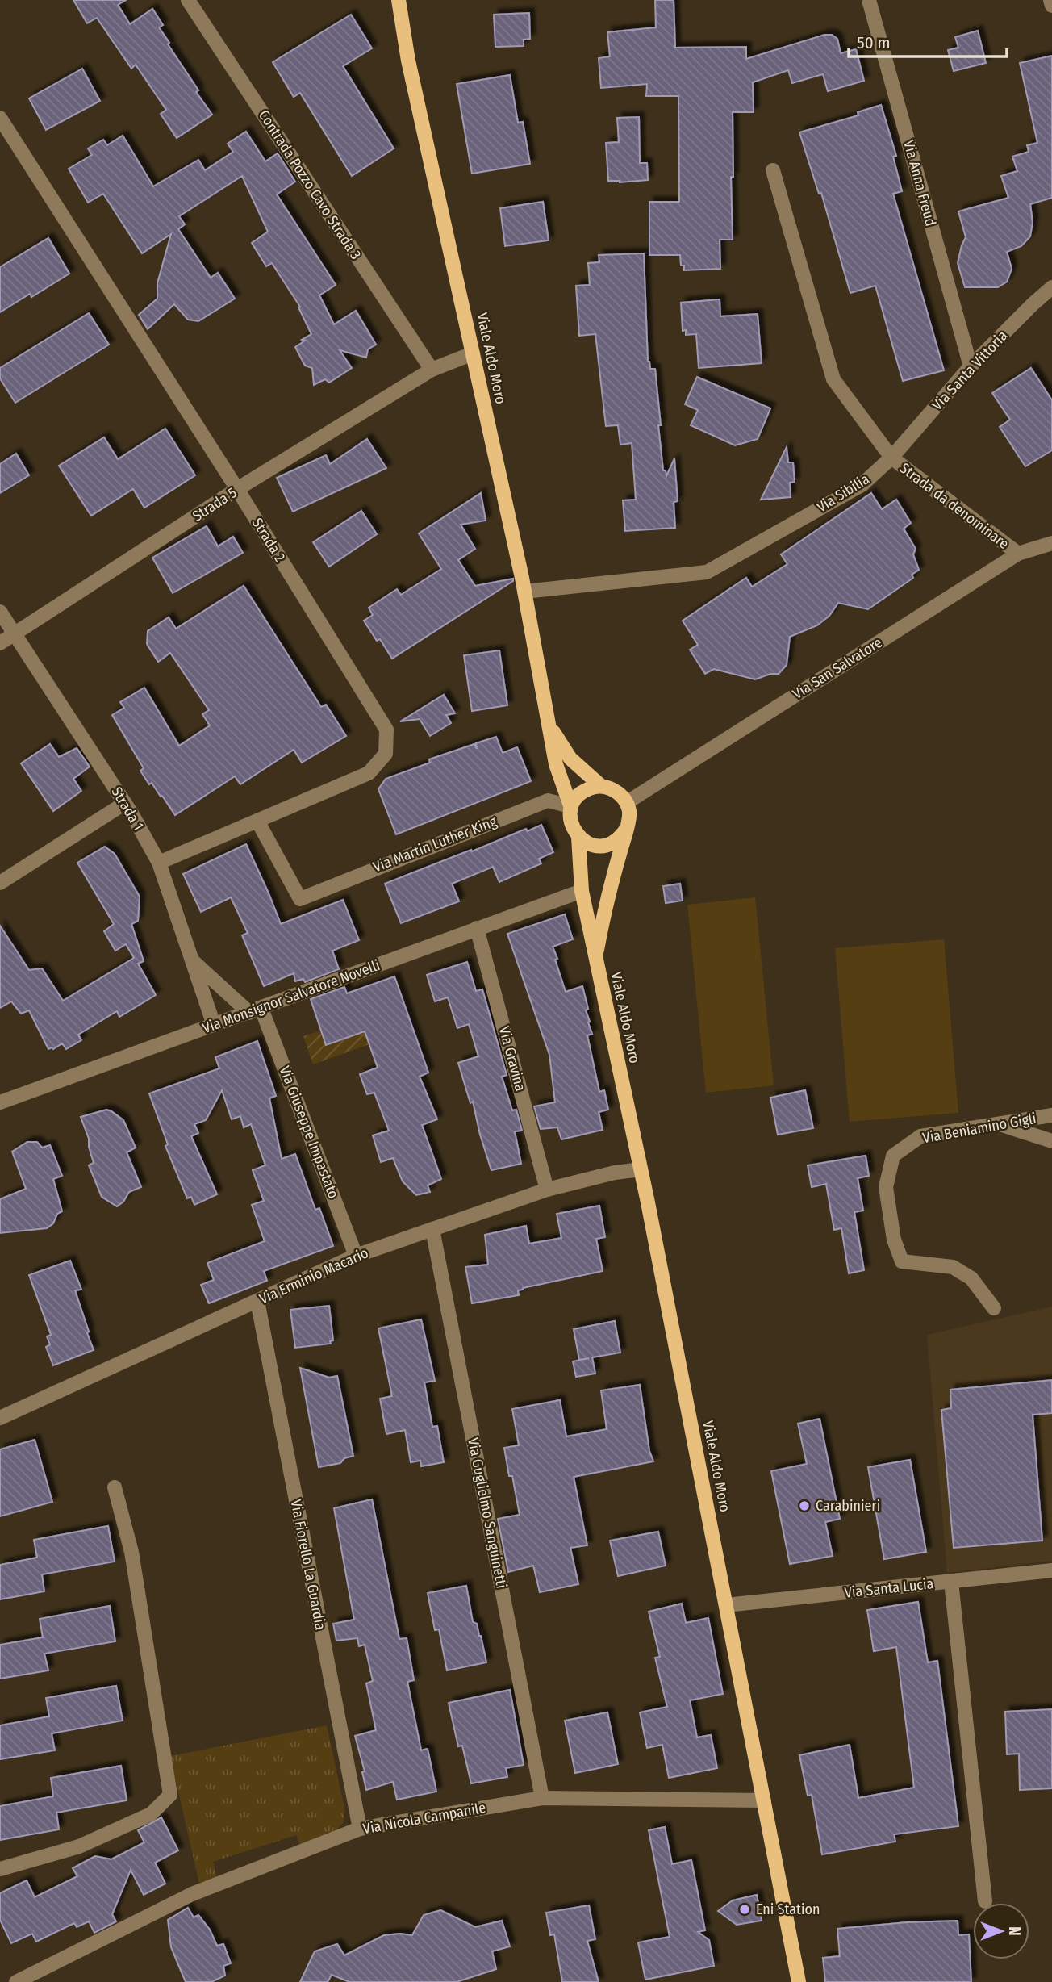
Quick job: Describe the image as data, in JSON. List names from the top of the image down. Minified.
{"streets":{"main road":["Viale Aldo Moro"],"street":["Via Anna Freud","Contrada Pozzo Cavo Strada 3","Via Santa Vittoria","Via Sibilia","Strada 5","Strada da denominare","Strada 2","Via San Salvatore","Strada 1","Via Martin Luther King","Via Monsignor Salvatore Novelli","Via Gravina","Via Beniamino Gigli","Via Giuseppe Impastato","Via Erminio Macario","Via Guglielmo Sanguinetti","Via Fiorello La Guardia","Via Santa Lucia","Via Nicola Campanile"]},"crossings":[["Via Anna Freud","Via Santa Vittoria"],["Contrada Pozzo Cavo Strada 3","Strada 5"],["Viale Aldo Moro","Via Sibilia"],["Viale Aldo Moro","Strada 5"],["Viale Aldo Moro","Via San Salvatore"],["Viale Aldo Moro","Via Martin Luther King"],["Viale Aldo Moro","Via Monsignor Salvatore Novelli"],["Viale Aldo Moro","Via Erminio Macario"],["Viale Aldo Moro","Via Santa Lucia"],["Viale Aldo Moro","Via Nicola Campanile"],["Via Santa Vittoria","Via Sibilia"],["Via Santa Vittoria","Strada da denominare"],["Via Sibilia","Strada da denominare"],["Strada 5","Strada 2"],["Strada 5","Strada 1"],["Strada da denominare","Via San Salvatore"],["Strada 2","Strada 1"],["Strada 2","Via Martin Luther King"],["Via San Salvatore","Via Martin Luther King"],["Strada 1","Via Monsignor Salvatore Novelli"],["Via Monsignor Salvatore Novelli","Via Gravina"],["Via Monsignor Salvatore Novelli","Via Giuseppe Impastato"],["Via Gravina","Via Erminio Macario"],["Via Giuseppe Impastato","Via Erminio Macario"],["Via Erminio Macario","Via Guglielmo Sanguinetti"],["Via Erminio Macario","Via Fiorello La Guardia"],["Via Guglielmo Sanguinetti","Via Nicola Campanile"],["Via Fiorello La Guardia","Via Nicola Campanile"]],"places":["Carabinieri","Eni Station"],"scale_bar":"50 m","north":"right"}
